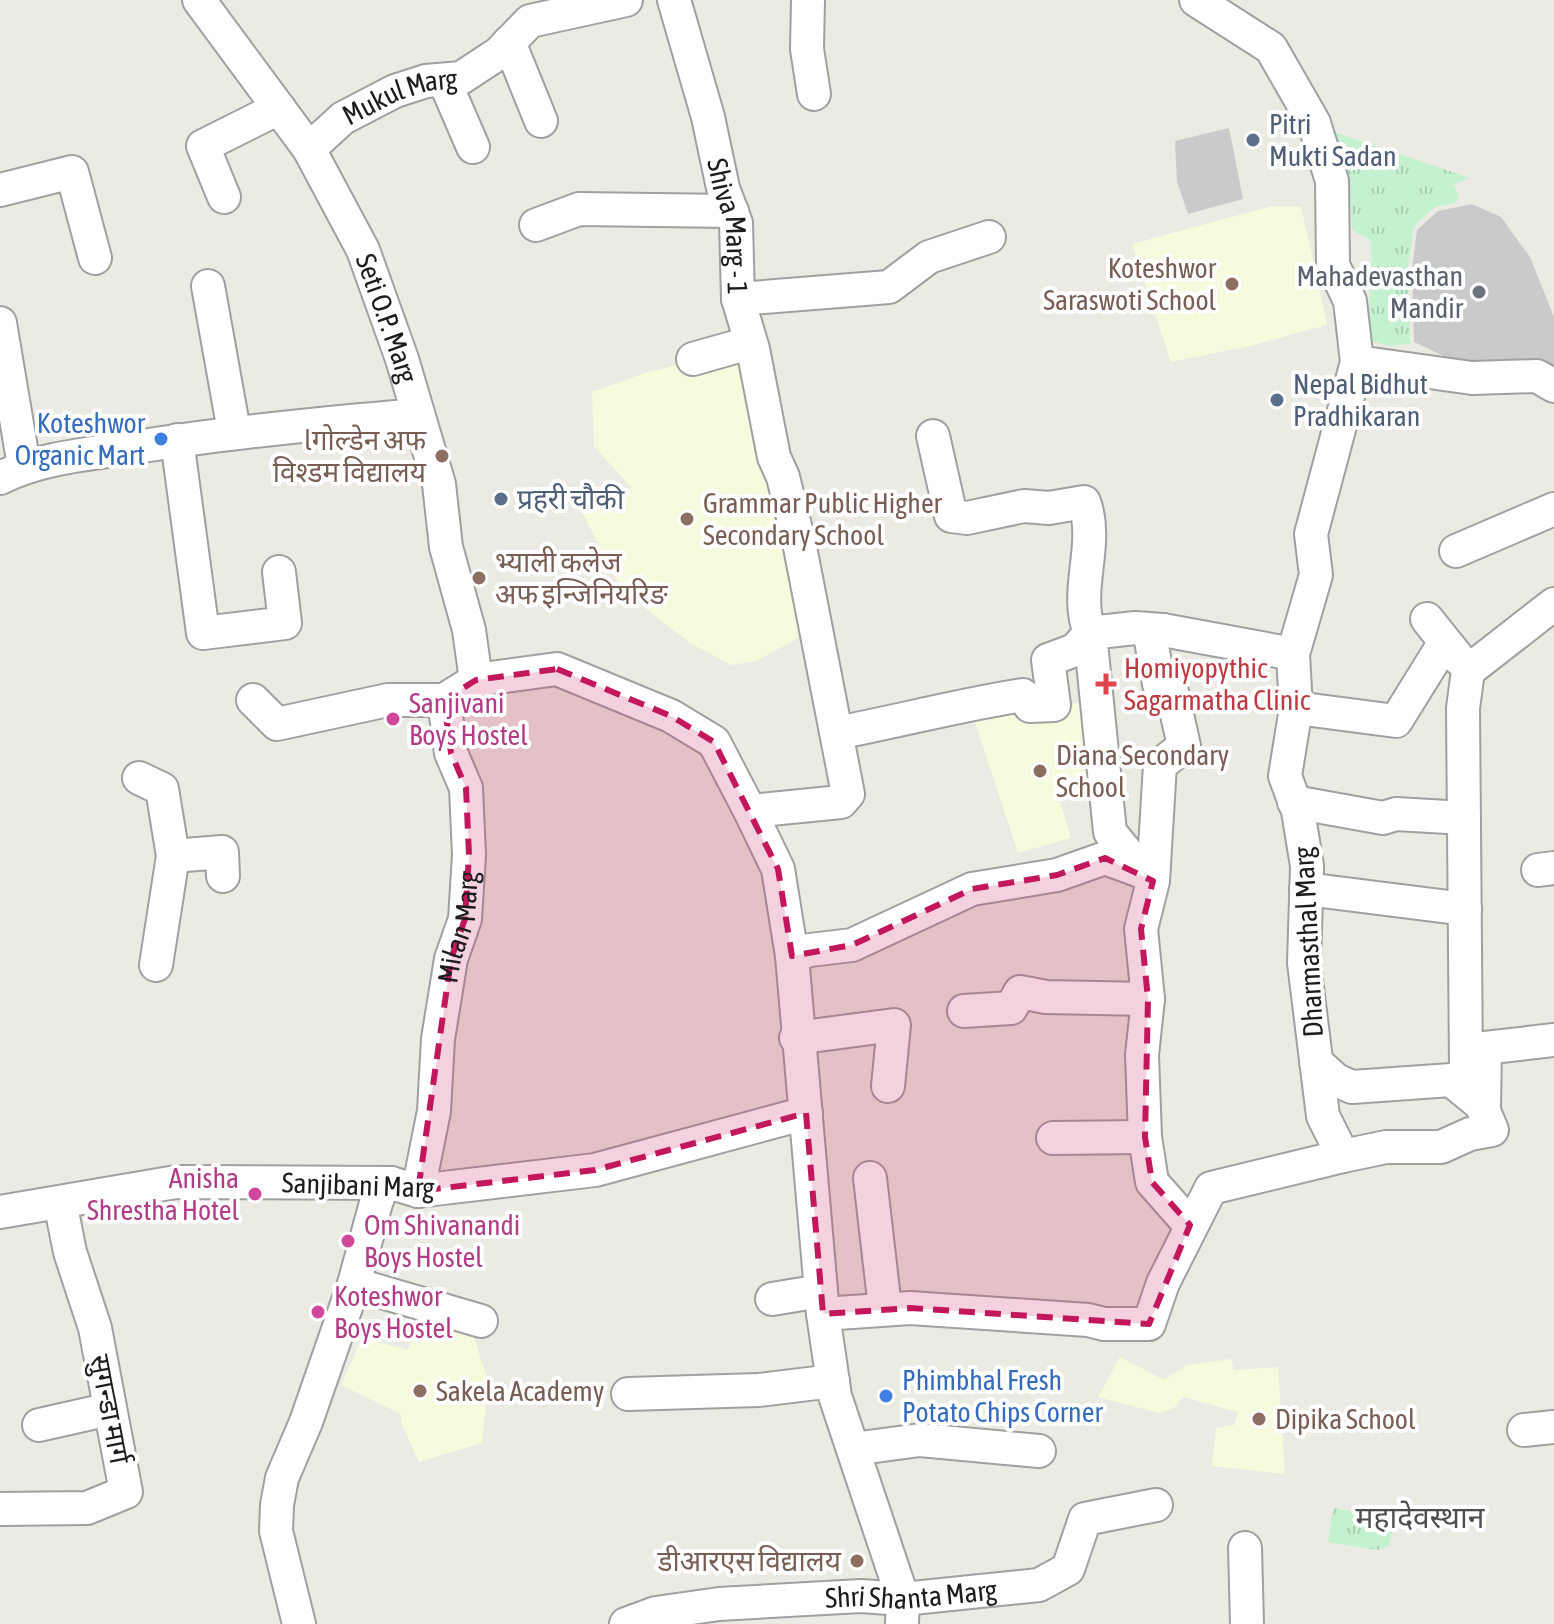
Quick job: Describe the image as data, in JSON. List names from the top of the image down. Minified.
{"streets":{"street":["Mukul Marg","Shiva Marg - 1","Seti O.P. Marg","Milan Marg","Dharmasthal Marg","Sanjibani Marg","सुगन्डा मार्ग","Shri Shanta Marg"]},"crossings":[["Mukul Marg","Seti O.P. Marg"],["Milan Marg","Sanjibani Marg"],["Sanjibani Marg","सुगन्डा मार्ग"]],"districts":["महादेवस्थान"],"places":{"other":["Pitri Mukti Sadan","Koteshwor Saraswoti School","Mahadevasthan Mandir","Nepal Bidhut Pradhikaran","Koteshwor Organic Mart","lगोल्डेन अफ विश्डम विद्यालय","प्रहरी चौकी","Grammar Public Higher Secondary School","भ्याली कलेज अफ इन्जिनियरिङ","Sanjivani Boys Hostel","Diana Secondary School","Anisha Shrestha Hotel","Om Shivanandi Boys Hostel","Koteshwor Boys Hostel","Sakela Academy","Phimbhal Fresh Potato Chips Corner","Dipika School","डीआरएस विद्यालय"],"health":["Homiyopythic Sagarmatha Clinic"]}}
